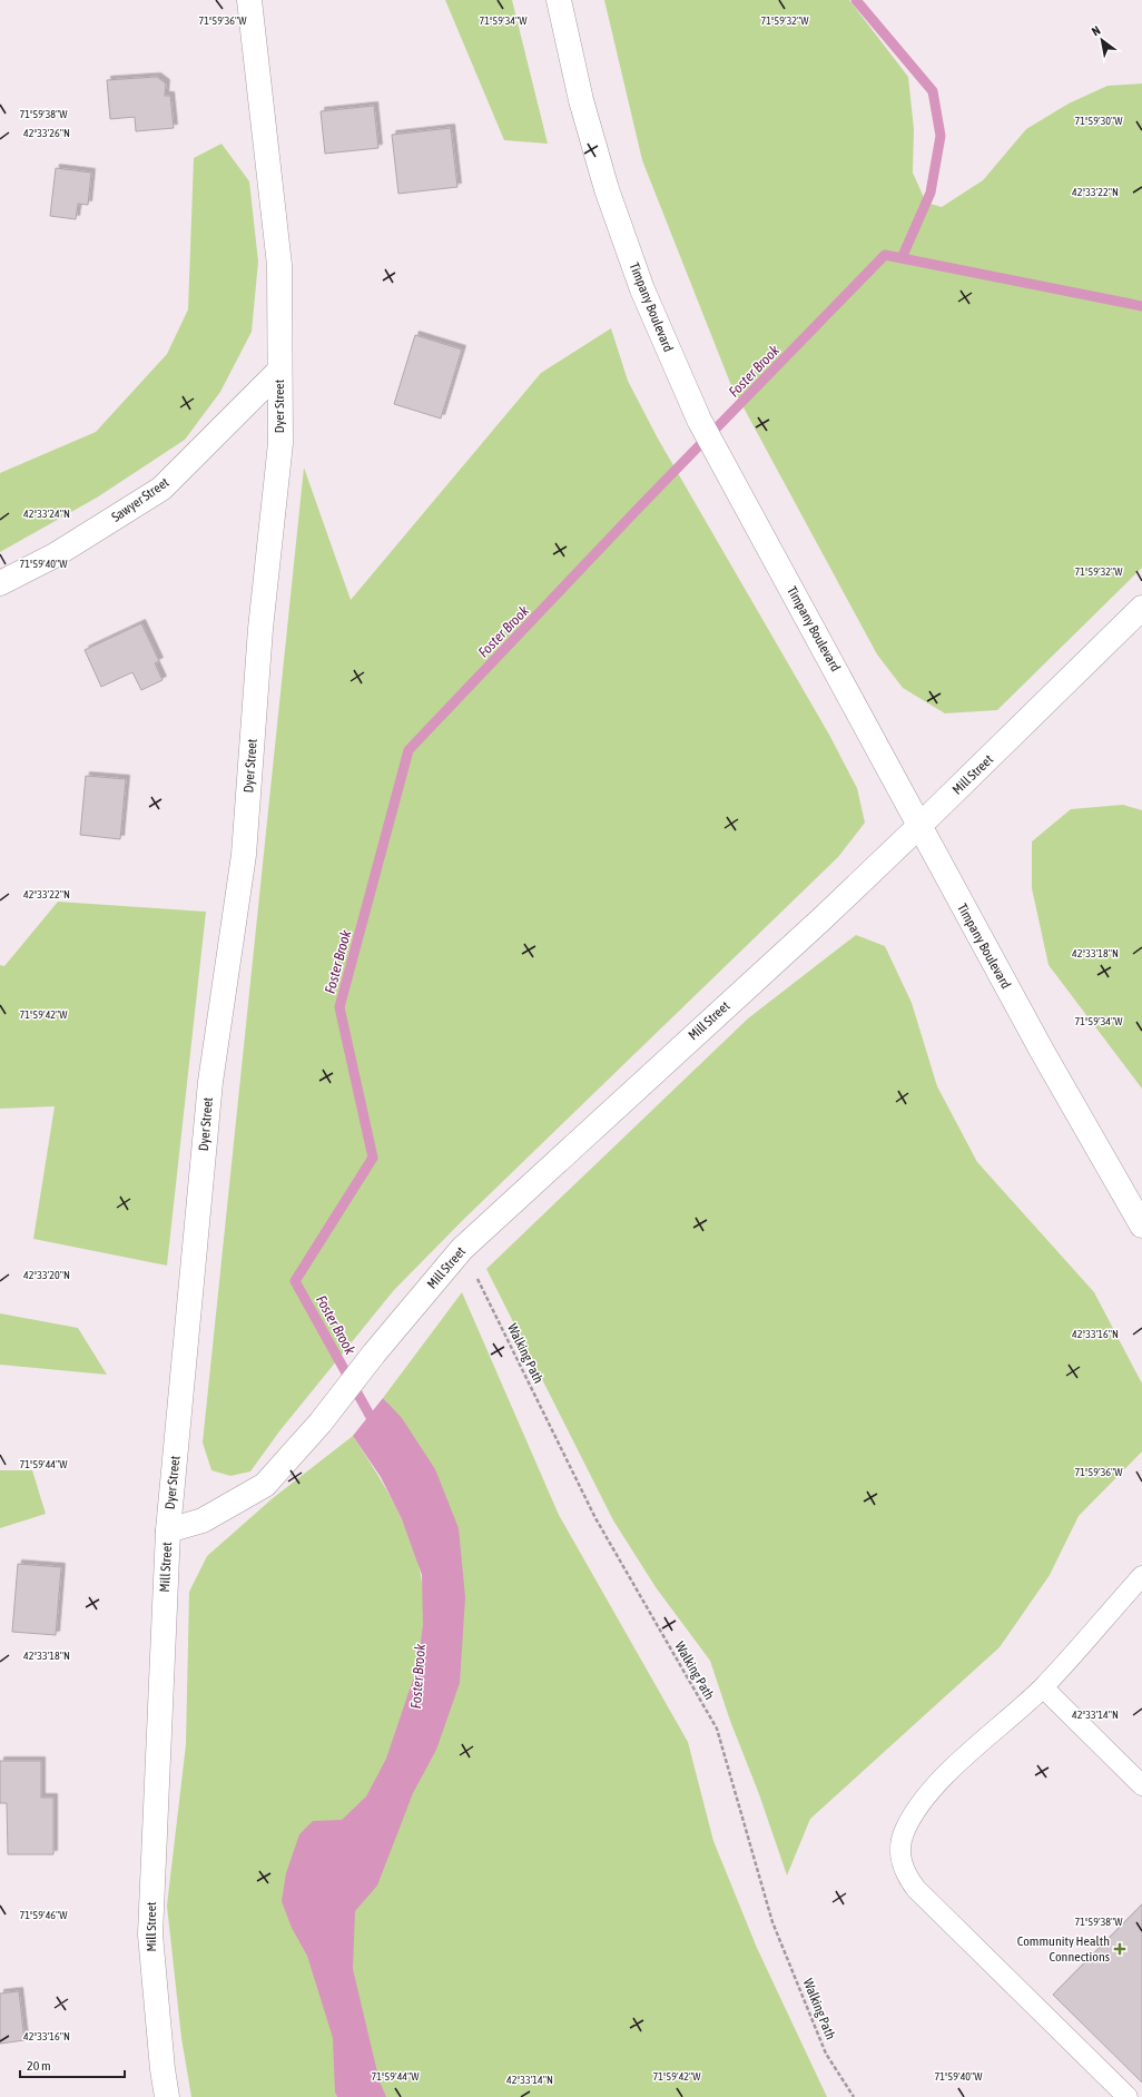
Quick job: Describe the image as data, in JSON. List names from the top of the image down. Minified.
{"streets":{"street":["Timpany Boulevard","Dyer Street","Sawyer Street","Mill Street"],"path":["Walking Path"]},"crossings":[["Timpany Boulevard","Mill Street"],["Dyer Street","Sawyer Street"],["Dyer Street","Mill Street"],["Mill Street","Walking Path"]],"water":["Foster Brook"],"places":{"health":["Community Health Connections"]},"scale_bar":"20 m","north":"top left","coordinates":["71°59'32\"W","71°59'36\"W","71°59'34\"W","71°59'38\"W","71°59'30\"W","42°33'26\"N","42°33'22\"N","42°33'24\"N","71°59'40\"W","42°33'18\"N","71°59'42\"W","42°33'20\"N","42°33'16\"N","71°59'44\"W","42°33'14\"N","71°59'46\"W"]}
